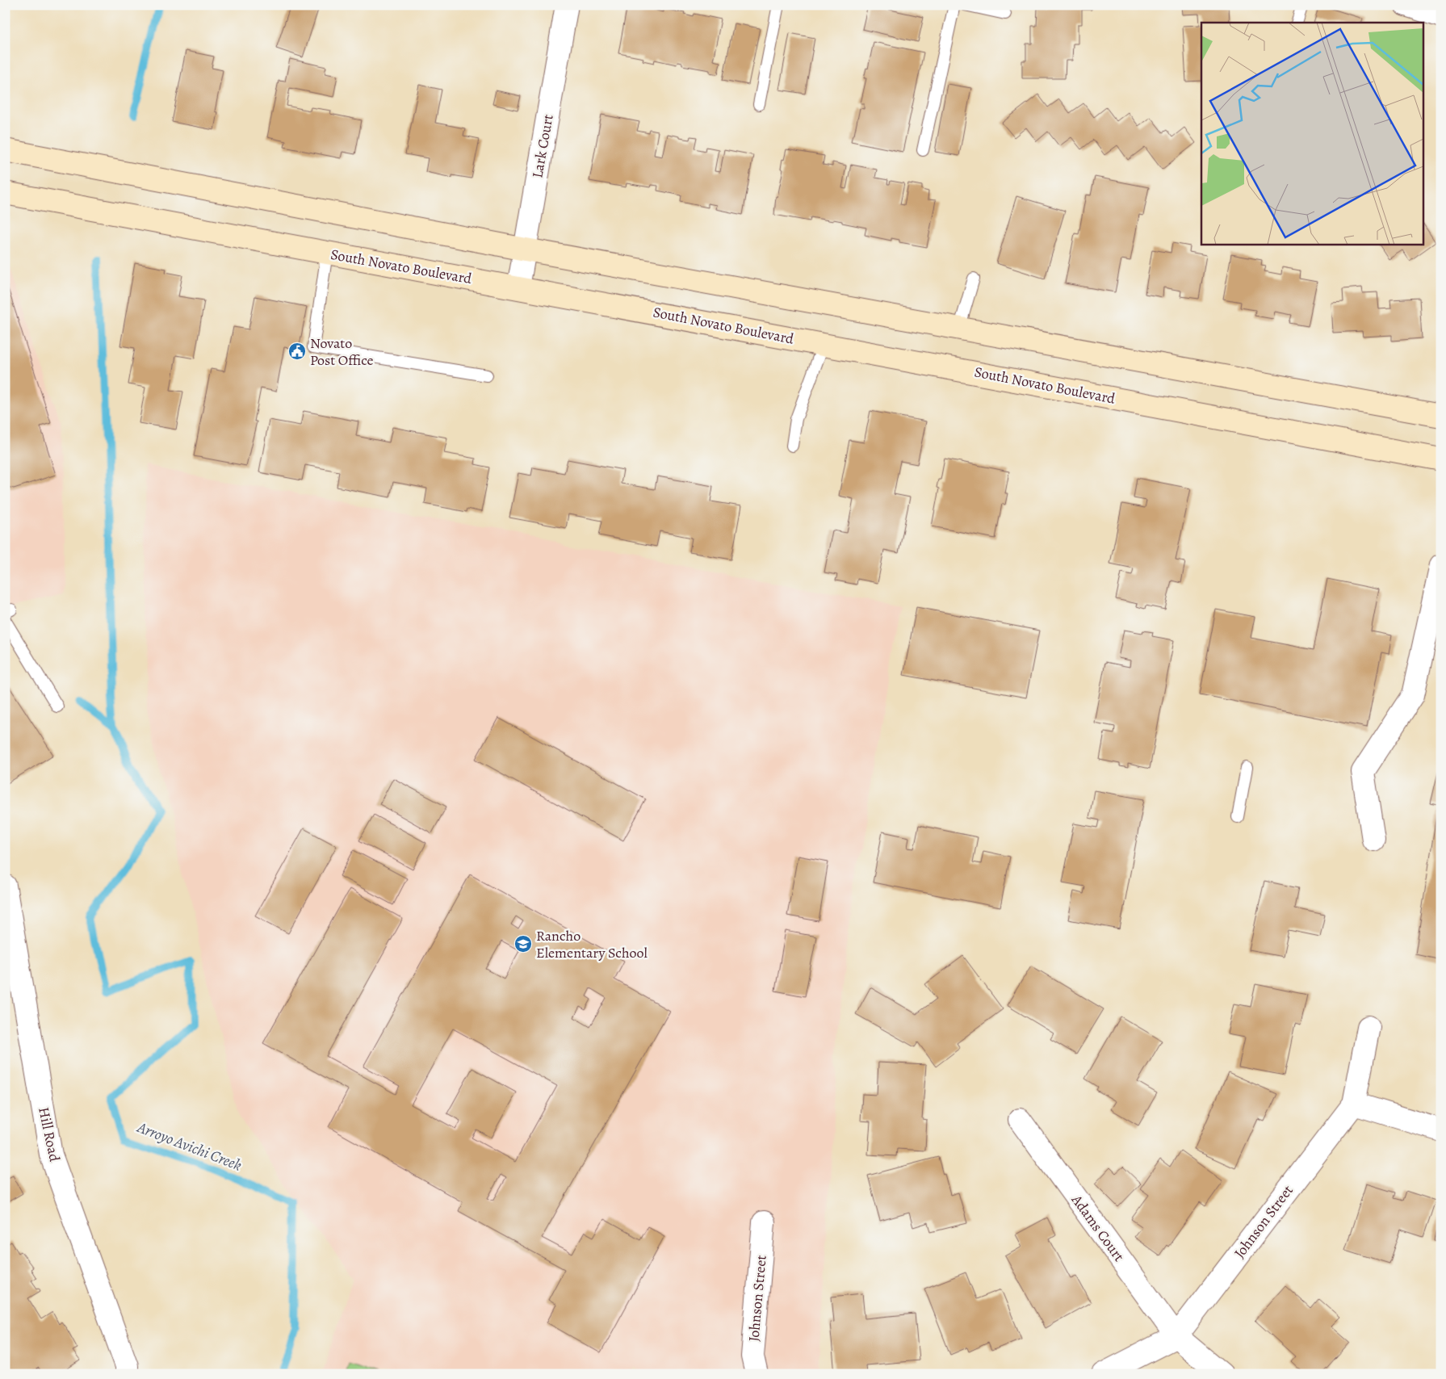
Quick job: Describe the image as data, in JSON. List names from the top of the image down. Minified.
{"streets":{"main road":["South Novato Boulevard"],"street":["Lark Court","Hill Road","Johnson Street","Adams Court"]},"crossings":[["Lark Court","South Novato Boulevard"],["Johnson Street","Adams Court"]],"water":["Arroyo Avichi Creek"],"places":{"public building":["Novato Post Office"],"school or university":["Rancho Elementary School"]}}
